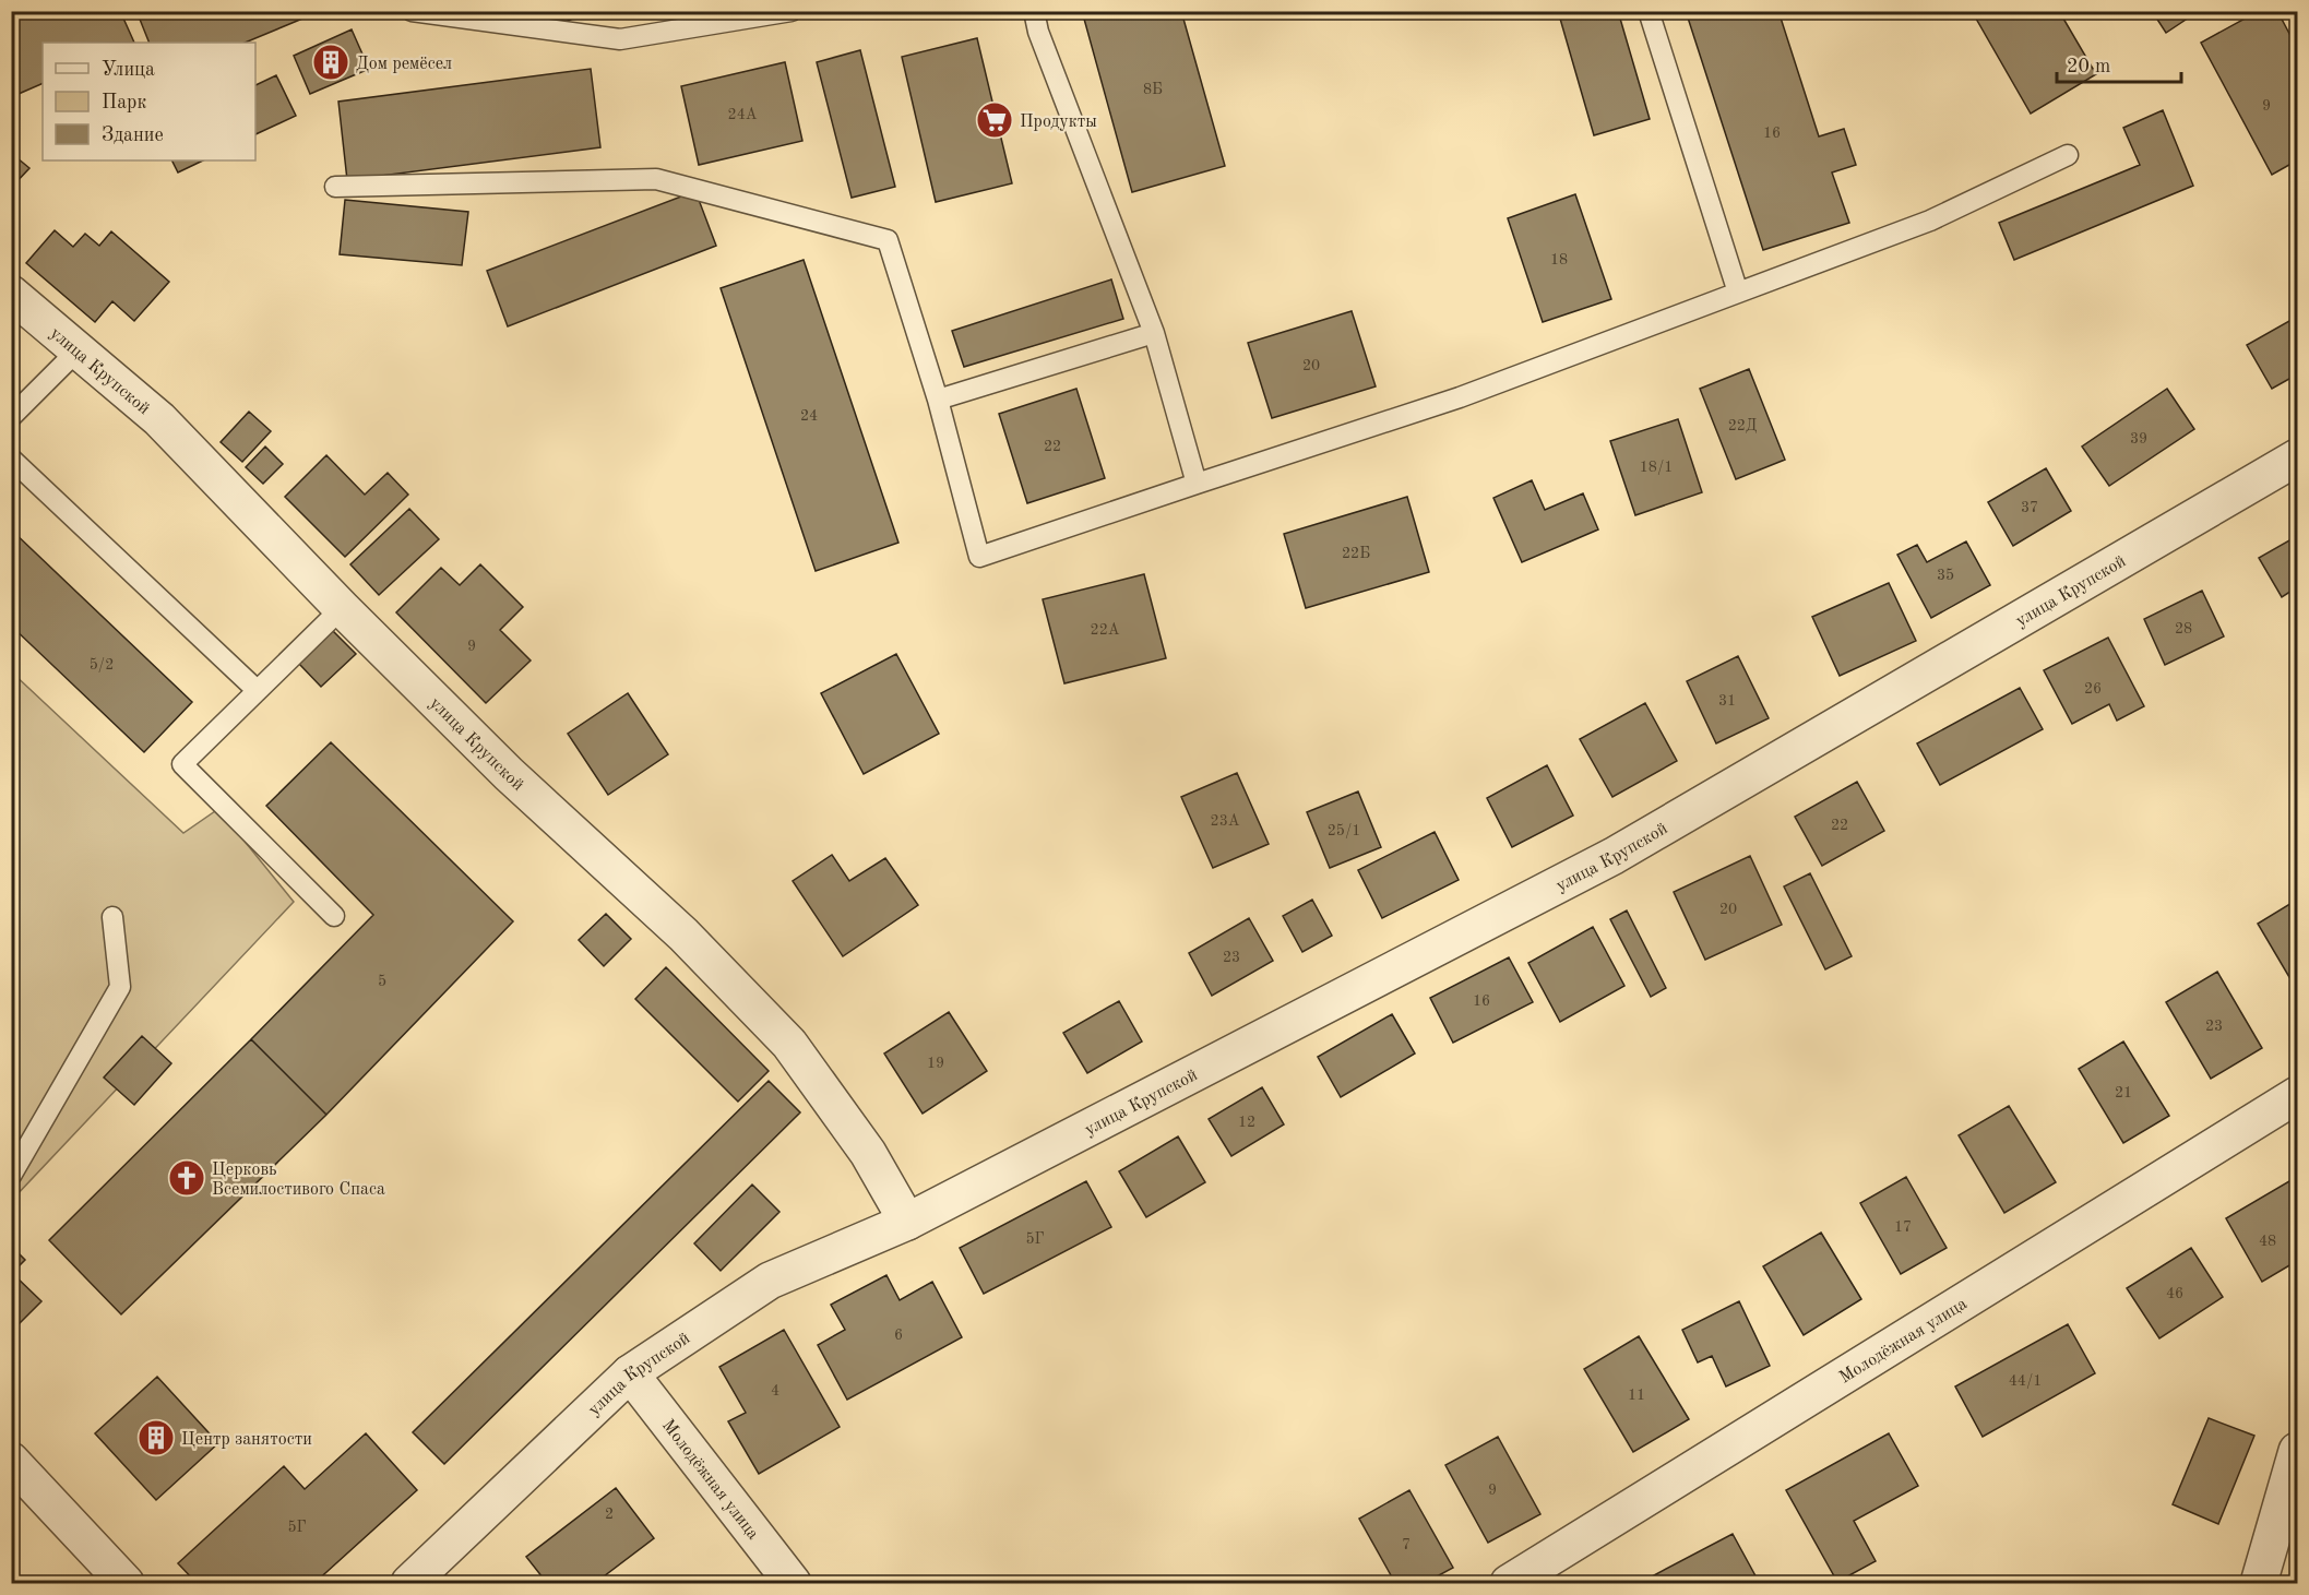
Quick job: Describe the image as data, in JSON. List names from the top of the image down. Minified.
{"streets":{"street":["улица Крупской","Молодёжная улица"]},"crossings":[["улица Крупской","Молодёжная улица"]],"places":{"building":["Дом ремёсел","Центр занятости"],"supermarket":["Продукты"],"church":["Церковь Всемилостивого Спаса"]},"house_numbers":["8Б","9","24А","16","18","20","24","22Д","39","22","18/1","37","22Б","35","28","22А","9","5/2","26","31","23А","22","25/1","20","23","5","16","23","19","21","12","17","5Г","48","46","6","44/1","4","11","9","2","5Г","7"],"legend":["Улица","Парк","Здание"],"scale_bar":"20 m"}
